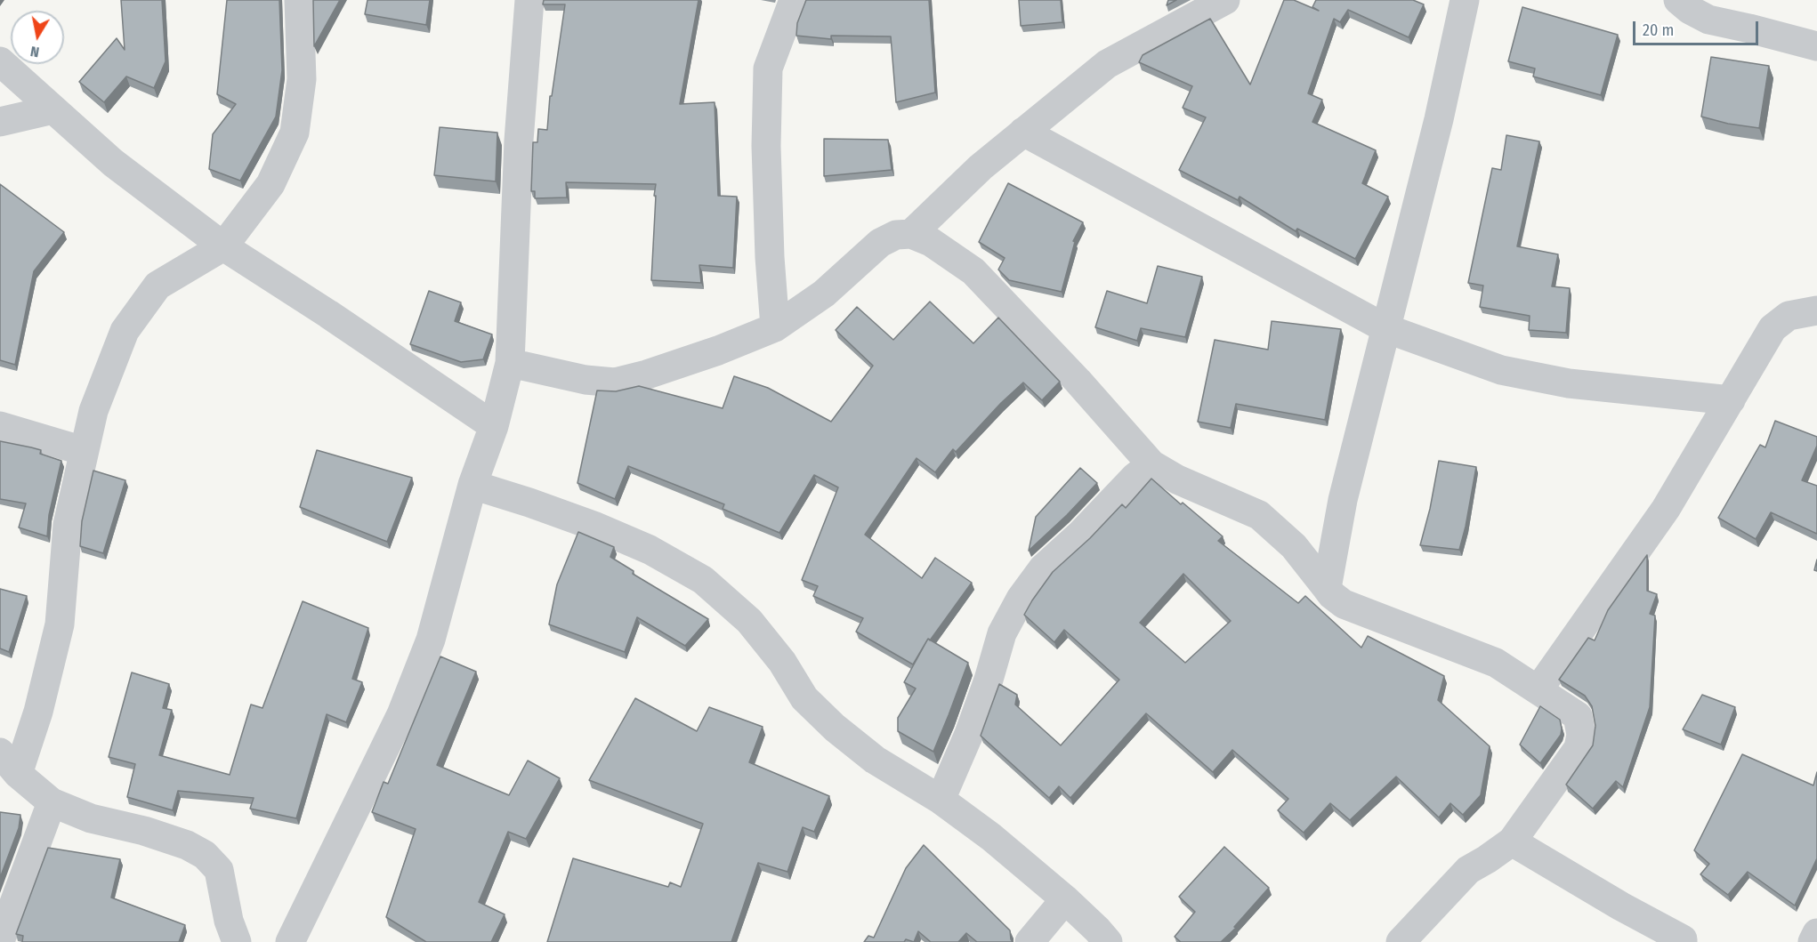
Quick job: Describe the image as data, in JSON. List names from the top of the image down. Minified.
{"scale_bar":"20 m","north":"bottom"}
